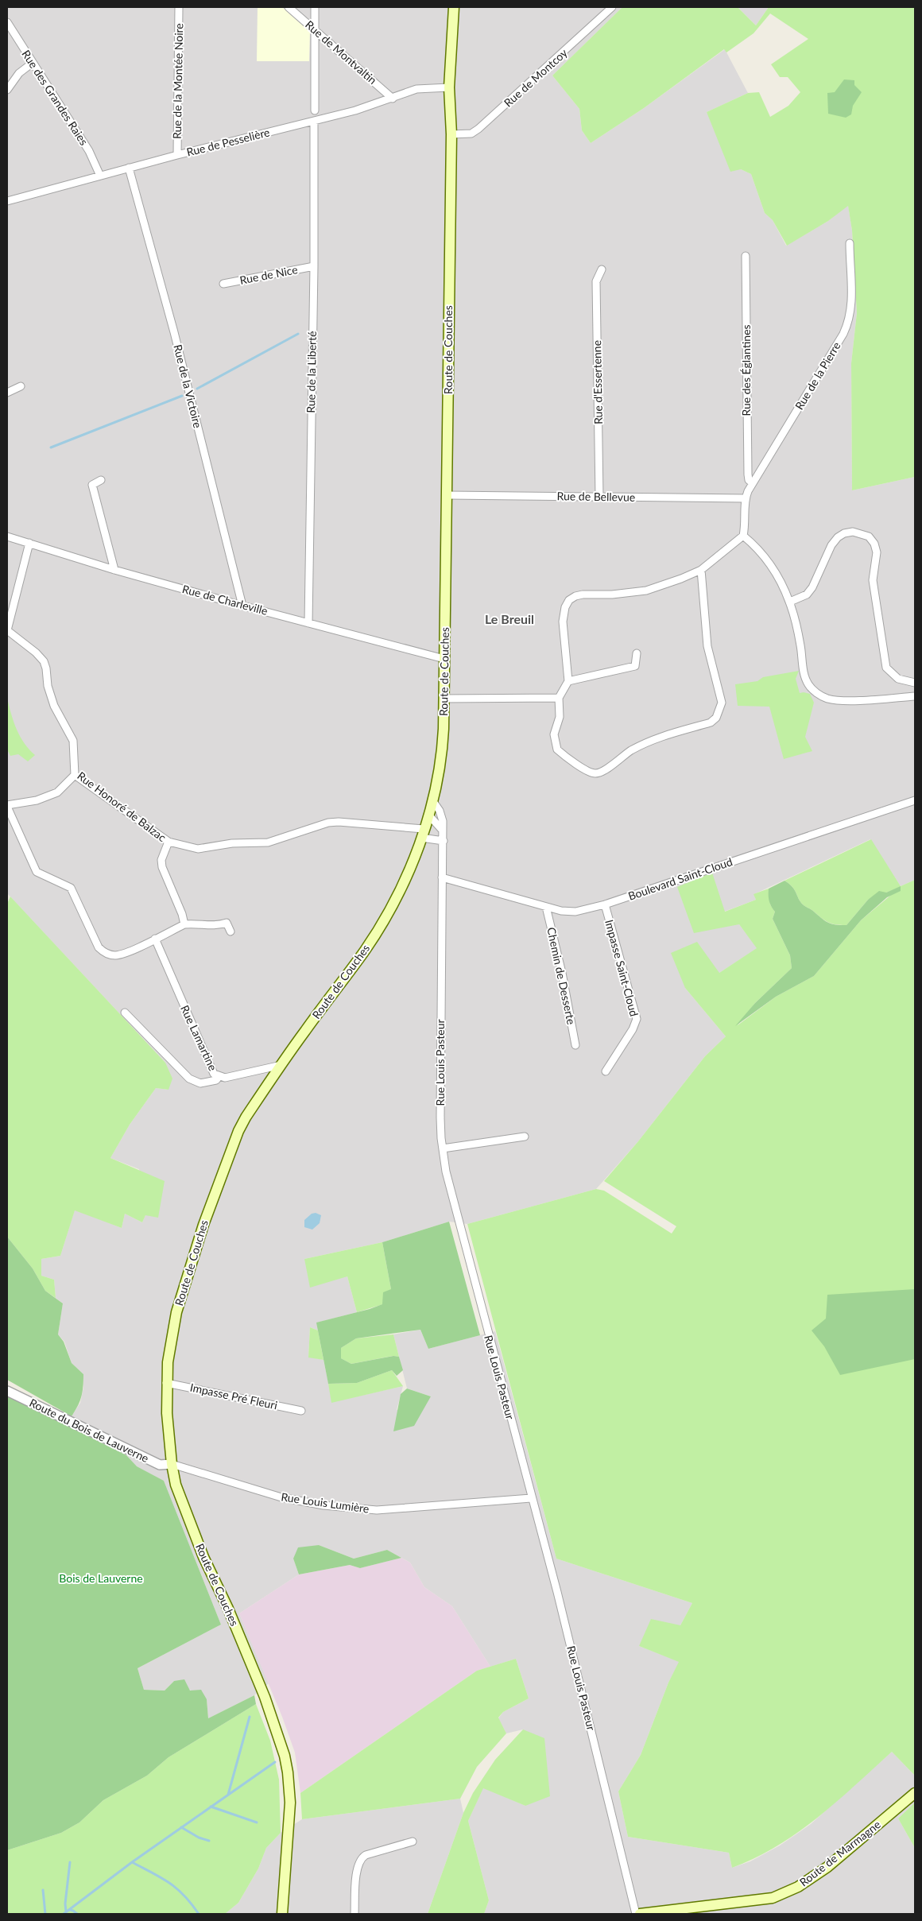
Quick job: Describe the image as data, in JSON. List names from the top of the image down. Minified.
{"streets":{"main road":["Route de Couches","Route de Marmagne"],"street":["Rue de Montvaltin","Rue de Montcoy","Rue de la Montée Noire","Rue des Grandes Raies","Rue de Pesselière","Rue de Nice","Rue des Églantines","Rue de la Liberté","Rue de la Pierre","Rue d'Essertenne","Rue de la Victoire","Rue de Bellevue","Rue de Charleville","Rue Honoré de Balzac","Boulevard Saint-Cloud","Impasse Saint-Cloud","Chemin de Desserte","Rue Lamartine","Rue Louis Pasteur","Impasse Pré Fleuri","Route du Bois de Lauverne","Rue Louis Lumière"]},"crossings":[["Rue de Montvaltin","Rue de Pesselière"],["Rue de Montcoy","Route de Couches"],["Rue de la Montée Noire","Rue de Pesselière"],["Rue des Grandes Raies","Rue de Pesselière"],["Rue de Pesselière","Route de Couches"],["Rue de Pesselière","Rue de la Liberté"],["Rue de Pesselière","Rue de la Victoire"],["Rue de Nice","Rue de la Liberté"],["Route de Couches","Rue de Bellevue"],["Route de Couches","Rue de Charleville"],["Route de Couches","Rue Honoré de Balzac"],["Route de Couches","Rue Lamartine"],["Route de Couches","Rue Louis Pasteur"],["Route de Couches","Impasse Pré Fleuri"],["Route de Couches","Route du Bois de Lauverne"],["Route de Couches","Rue Louis Lumière"],["Rue des Églantines","Rue de la Pierre"],["Rue de la Liberté","Rue de Charleville"],["Rue de la Pierre","Rue de Bellevue"],["Rue d'Essertenne","Rue de Bellevue"],["Rue de la Victoire","Rue de Charleville"],["Rue Honoré de Balzac","Rue Louis Pasteur"],["Boulevard Saint-Cloud","Impasse Saint-Cloud"],["Boulevard Saint-Cloud","Chemin de Desserte"],["Boulevard Saint-Cloud","Rue Louis Pasteur"],["Rue Louis Pasteur","Rue Louis Lumière"],["Route du Bois de Lauverne","Rue Louis Lumière"]],"districts":["Le Breuil"],"parks":["Bois de Lauverne"]}
